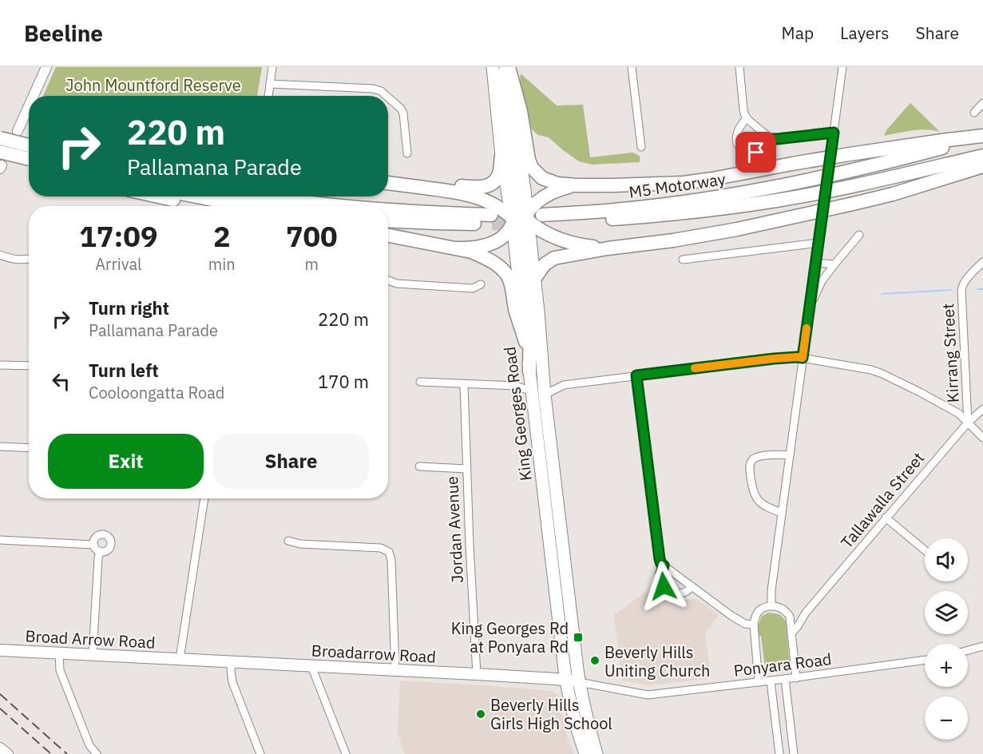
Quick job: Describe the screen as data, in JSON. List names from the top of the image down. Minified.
{"streets":{"highway":["M5 Motorway","King Georges Road"],"main road":["Broad Arrow Road","Broadarrow Road"],"street":["Kirrang Street","Tallawalla Street","Jordan Avenue","Ponyara Road"]},"crossings":[["Kirrang Street","Tallawalla Street"],["King Georges Road","Broadarrow Road"],["King Georges Road","Ponyara Road"],["Jordan Avenue","Broadarrow Road"],["Broad Arrow Road","Broadarrow Road"],["Broadarrow Road","Ponyara Road"]],"parks":["John Mountford Reserve"],"places":{"transit":["King Georges Rd at Ponyara Rd"],"other":["Beverly Hills Uniting Church","Beverly Hills Girls High School"]},"page":{"header":"Beeline","nav":["Map","Layers","Share"],"turn":["220 m","Pallamana Parade"],"eta":["17:09","Arrival","2","min","700","m"],"list":[{"name":"Turn right","note":"Pallamana Parade","value":"220 m"},{"name":"Turn left","note":"Cooloongatta Road","value":"170 m"}],"buttons":["Exit","Share"],"map_buttons":["+","−"]}}
